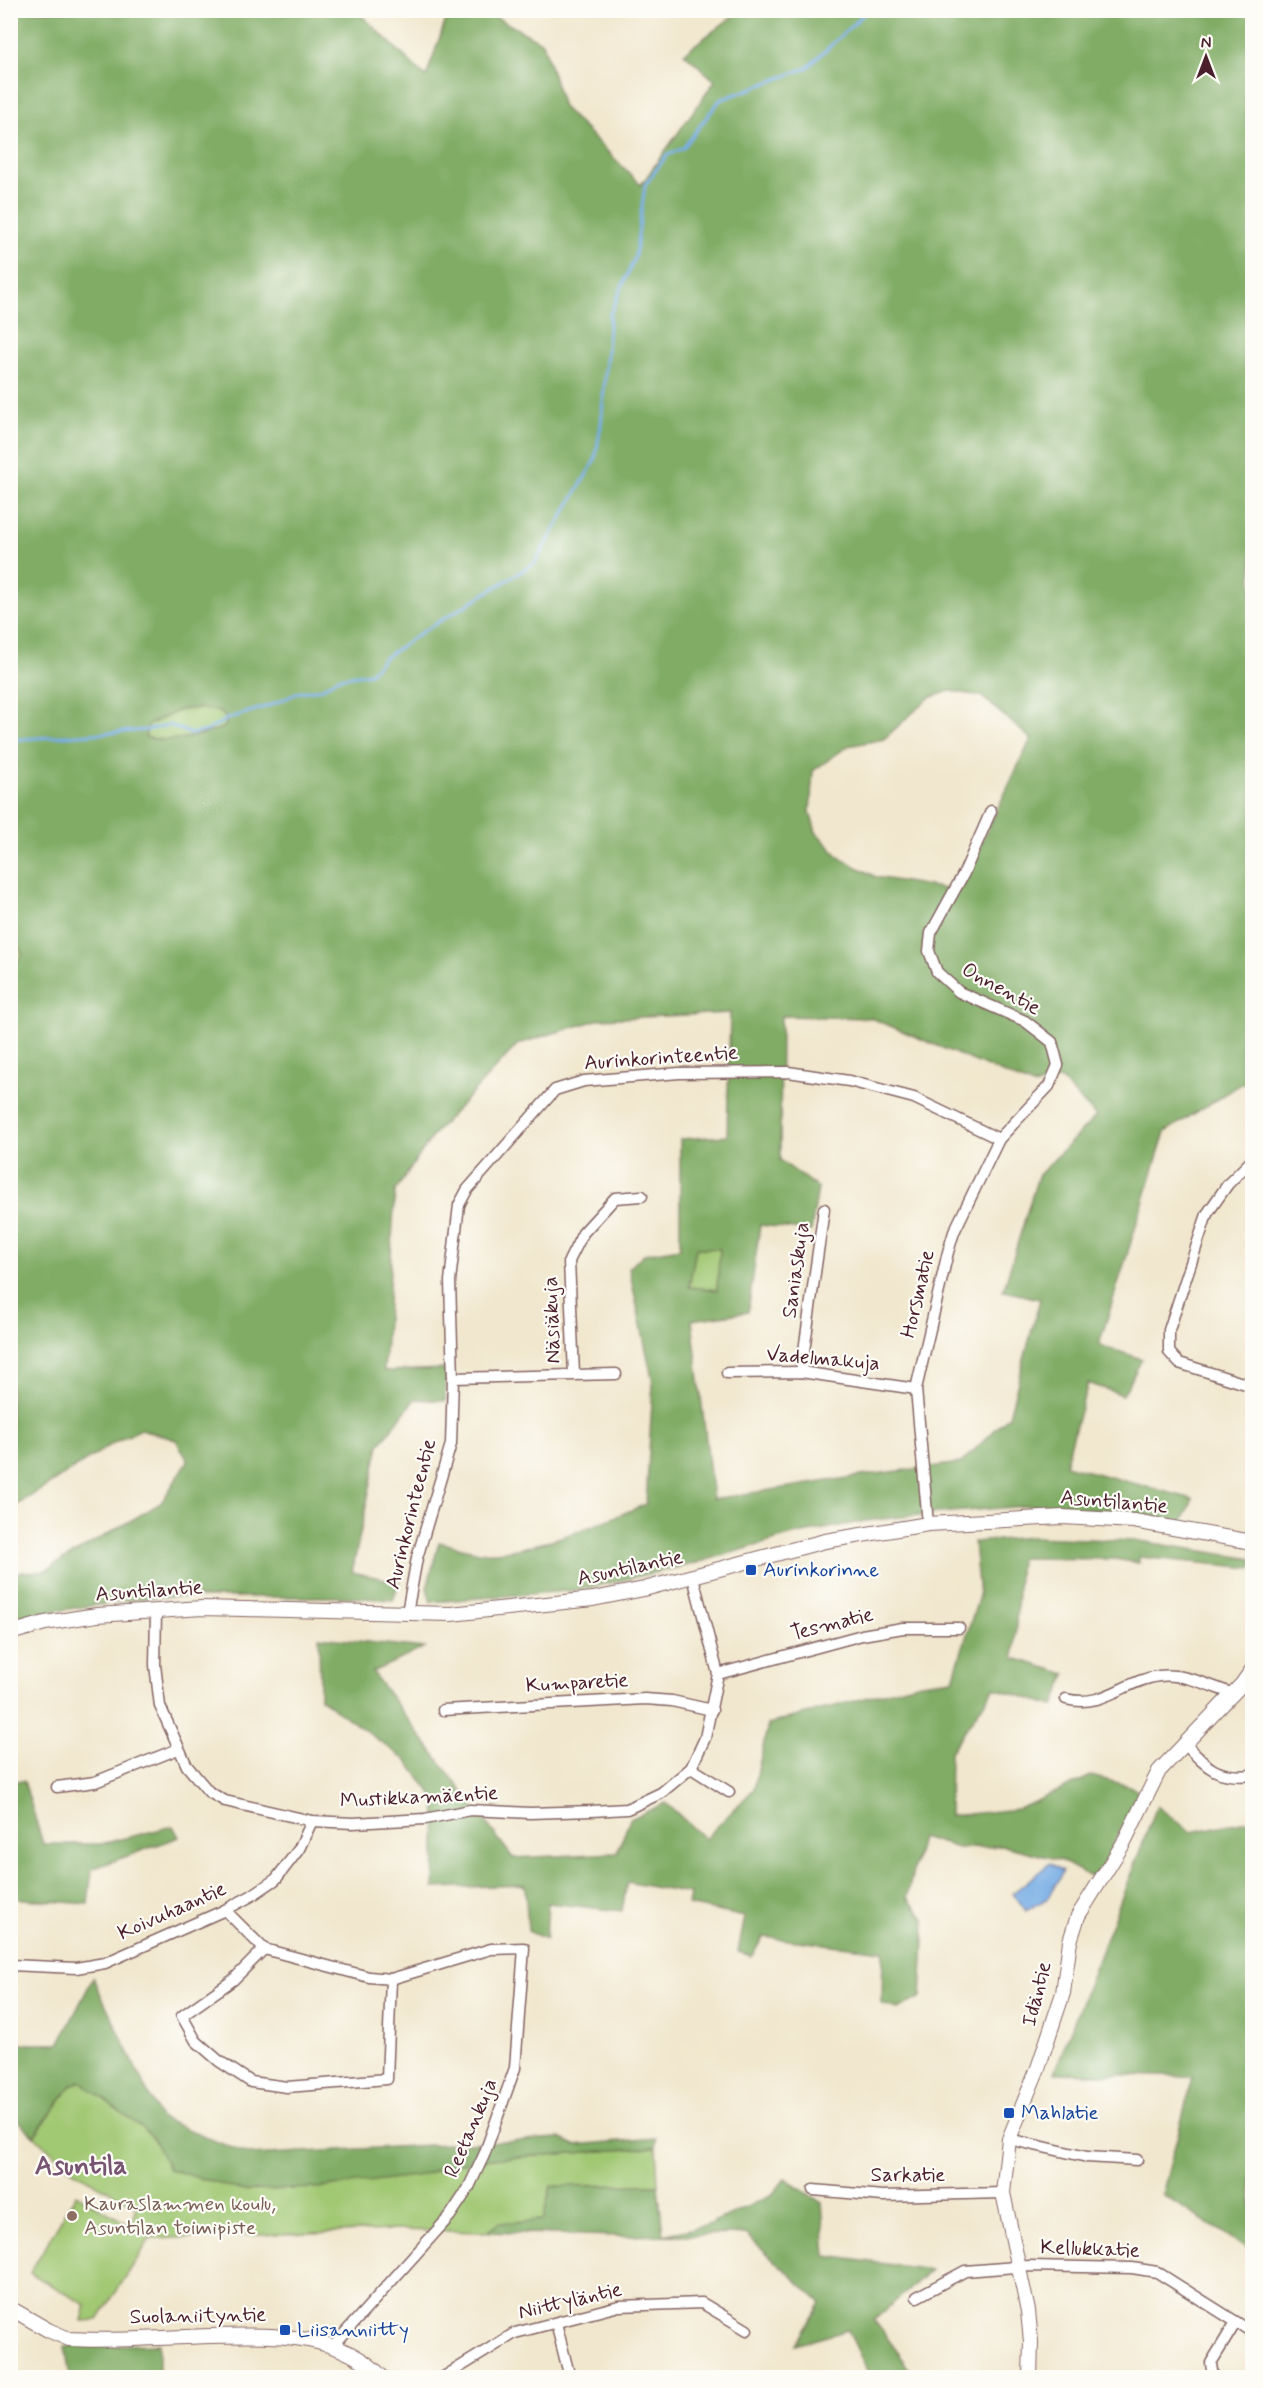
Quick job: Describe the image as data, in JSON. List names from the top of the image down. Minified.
{"streets":{"street":["Onnentie","Aurinkorinteentie","Saniaskuja","Horsmatie","Näsiäkuja","Vadelmakuja","Asuntilantie","Tesmatie","Kumparetie","Mustikkamäentie","Koivuhaantie","Idäntie","Reetankuja","Sarkatie","Kellukkatie","Niittyläntie","Suolaniityntie"]},"crossings":[["Onnentie","Horsmatie"],["Aurinkorinteentie","Horsmatie"],["Aurinkorinteentie","Asuntilantie"],["Saniaskuja","Vadelmakuja"],["Horsmatie","Vadelmakuja"],["Horsmatie","Asuntilantie"],["Asuntilantie","Mustikkamäentie"],["Tesmatie","Mustikkamäentie"],["Kumparetie","Mustikkamäentie"],["Mustikkamäentie","Koivuhaantie"],["Idäntie","Sarkatie"],["Idäntie","Kellukkatie"],["Reetankuja","Suolaniityntie"]],"districts":["Asuntila"],"places":{"transit":["Aurinkorinne","Mahlatie","Liisanniitty"],"other":["Kauraslammen koulu, Asuntilan toimipiste"]},"north":"top"}
